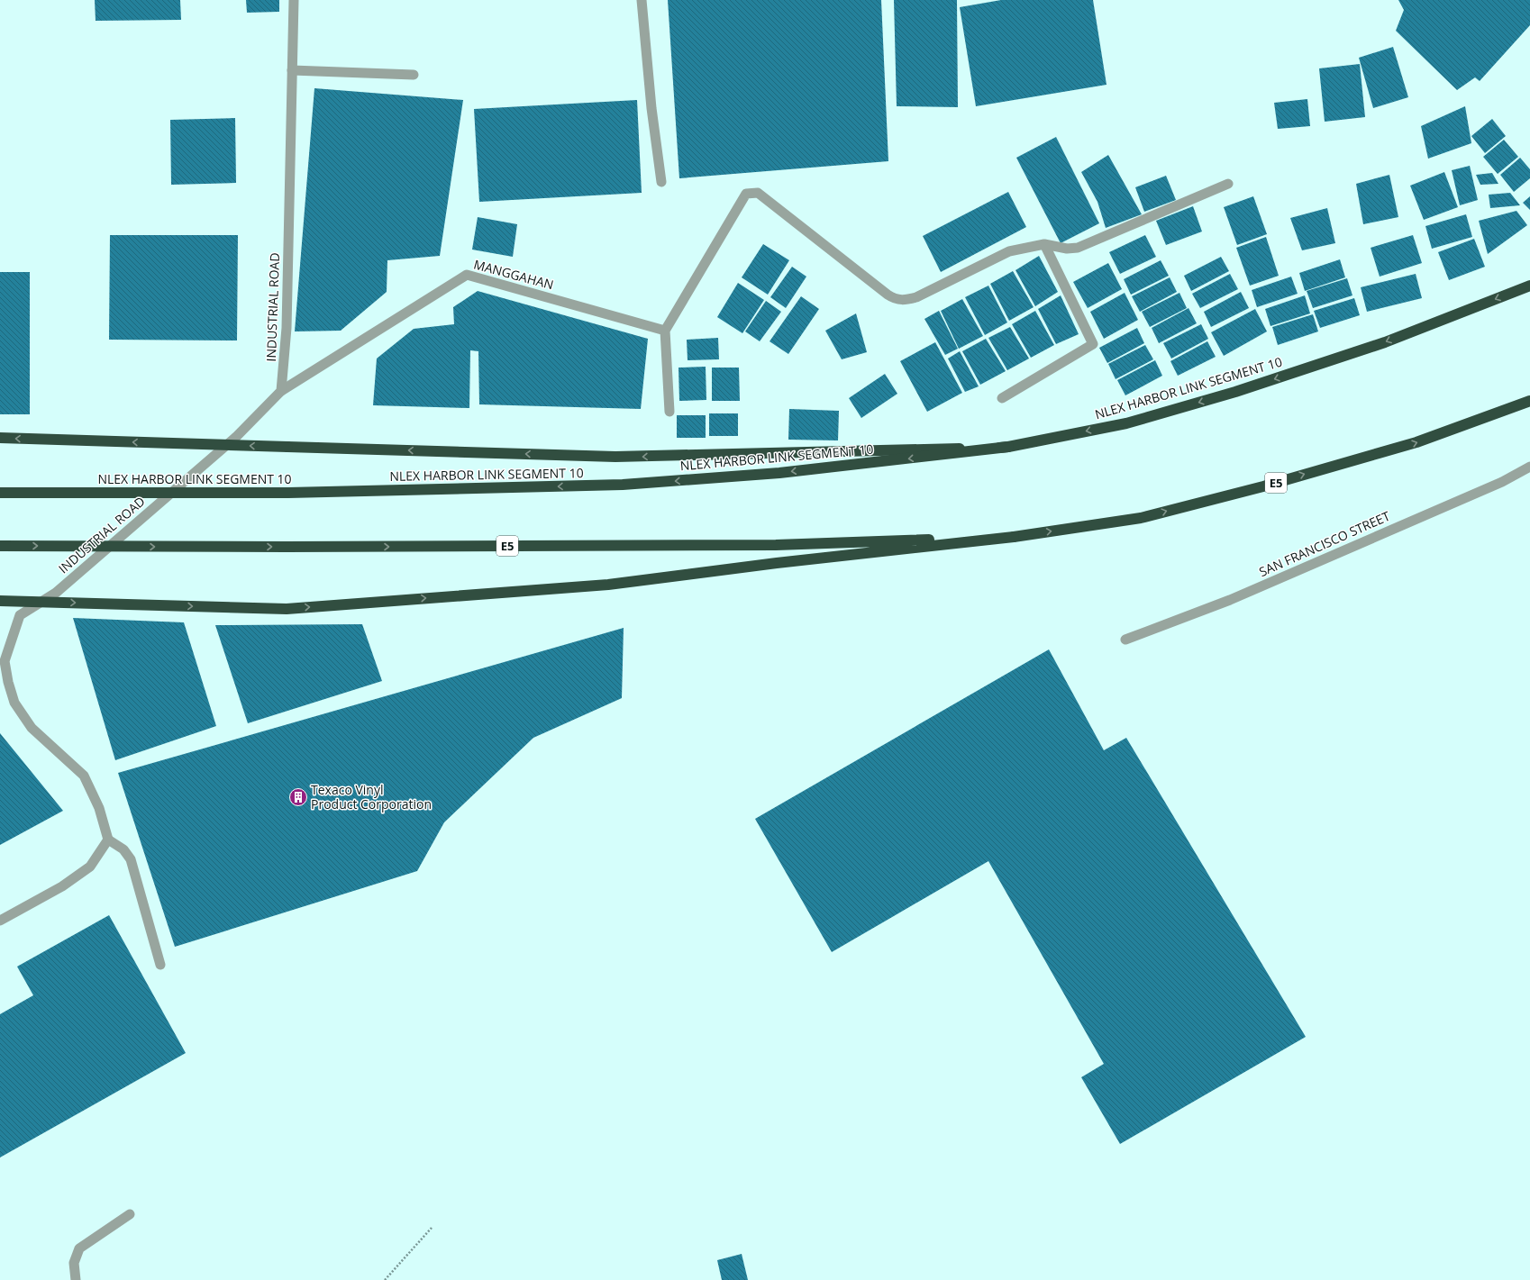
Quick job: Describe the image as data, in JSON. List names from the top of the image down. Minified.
{"streets":{"highway":["NLEX HARBOR LINK SEGMENT 10","E5"],"street":["MANGGAHAN","INDUSTRIAL ROAD","SAN FRANCISCO STREET"]},"crossings":[["MANGGAHAN","INDUSTRIAL ROAD"]],"places":{"building":["Texaco Vinyl Product Corporation"]}}
